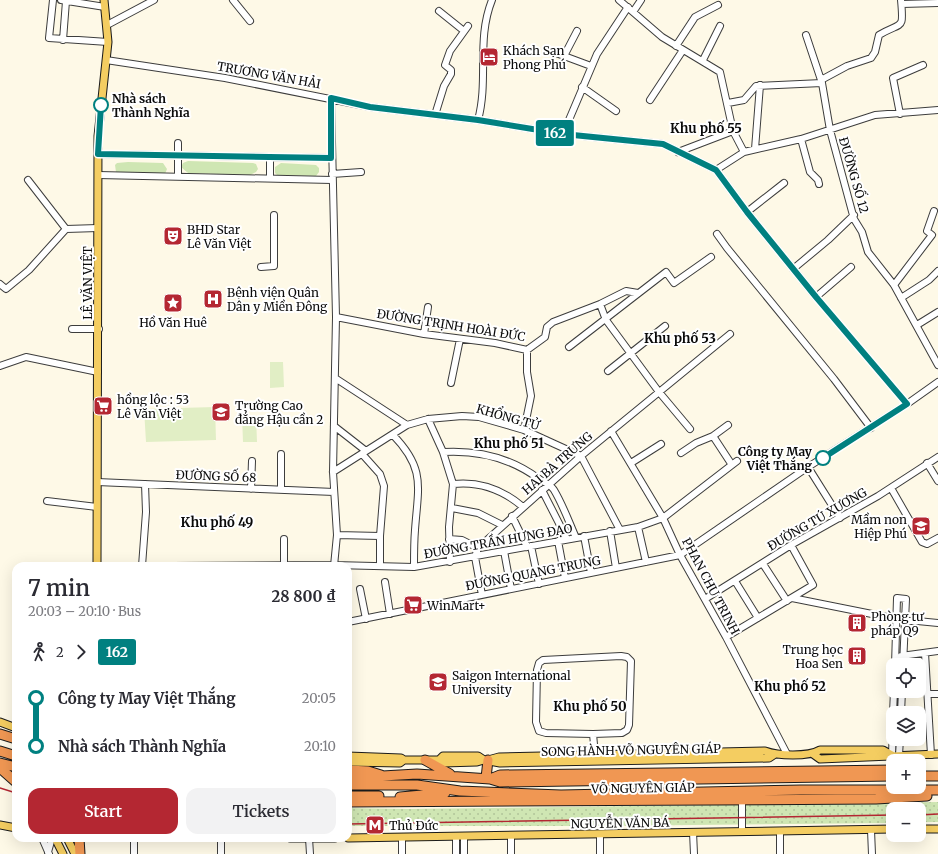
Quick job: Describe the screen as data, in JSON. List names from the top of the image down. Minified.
{"streets":{"highway":["VÕ NGUYÊN GIÁP"],"main road":["LÊ VĂN VIỆT","SONG HÀNH VÕ NGUYÊN GIÁP","NGUYỄN VĂN BÁ"],"street":["TRƯƠNG VĂN HẢI","ĐƯỜNG SỐ 12","ĐƯỜNG TRỊNH HOÀI ĐỨC","KHỔNG TỬ","HAI BÀ TRƯNG","ĐƯỜNG SỐ 68","ĐƯỜNG TÚ XƯƠNG","ĐƯỜNG TRẦN HƯNG ĐẠO","ĐƯỜNG QUANG TRUNG","PHAN CHU TRINH"]},"crossings":[["TRƯƠNG VĂN HẢI","LÊ VĂN VIỆT"],["LÊ VĂN VIỆT","ĐƯỜNG SỐ 68"],["KHỔNG TỬ","HAI BÀ TRƯNG"],["HAI BÀ TRƯNG","ĐƯỜNG TRẦN HƯNG ĐẠO"],["HAI BÀ TRƯNG","PHAN CHU TRINH"],["ĐƯỜNG TÚ XƯƠNG","PHAN CHU TRINH"],["ĐƯỜNG TRẦN HƯNG ĐẠO","PHAN CHU TRINH"],["ĐƯỜNG QUANG TRUNG","PHAN CHU TRINH"],["PHAN CHU TRINH","SONG HÀNH VÕ NGUYÊN GIÁP"]],"districts":["Khu phố 55","Khu phố 53","Khu phố 51","Khu phố 49","Khu phố 52","Khu phố 50"],"places":{"hotel":["Khách Sạn Phong Phú"],"other":["Nhà sách Thành Nghĩa","Công ty May Việt Thắng"],"theatre":["BHD Star Lê Văn Việt"],"hospital":["Bệnh viện Quân Dân y Miền Đông"],"place":["Hồ Văn Huê"],"supermarket":["hồng lộc : 53 Lê Văn Việt","WinMart+"],"school or university":["Trường Cao đẳng Hậu cần 2","Mầm non Hiệp Phú","Saigon International University"],"building":["Phòng tư pháp Q9","Trung học Hoa Sen"],"metro station":["Thủ Đức"]},"lines":["bus line 162"],"page":{"on_map":"162","heading":["7 min","20:03 – 20:10 · Bus","28 800 ₫"],"legs":["2","162"],"map_buttons":["+","−"],"list":[{"name":"Công ty May Việt Thắng","value":"20:05"},{"name":"Nhà sách Thành Nghĩa","value":"20:10"}],"buttons":["Start","Tickets"]}}
